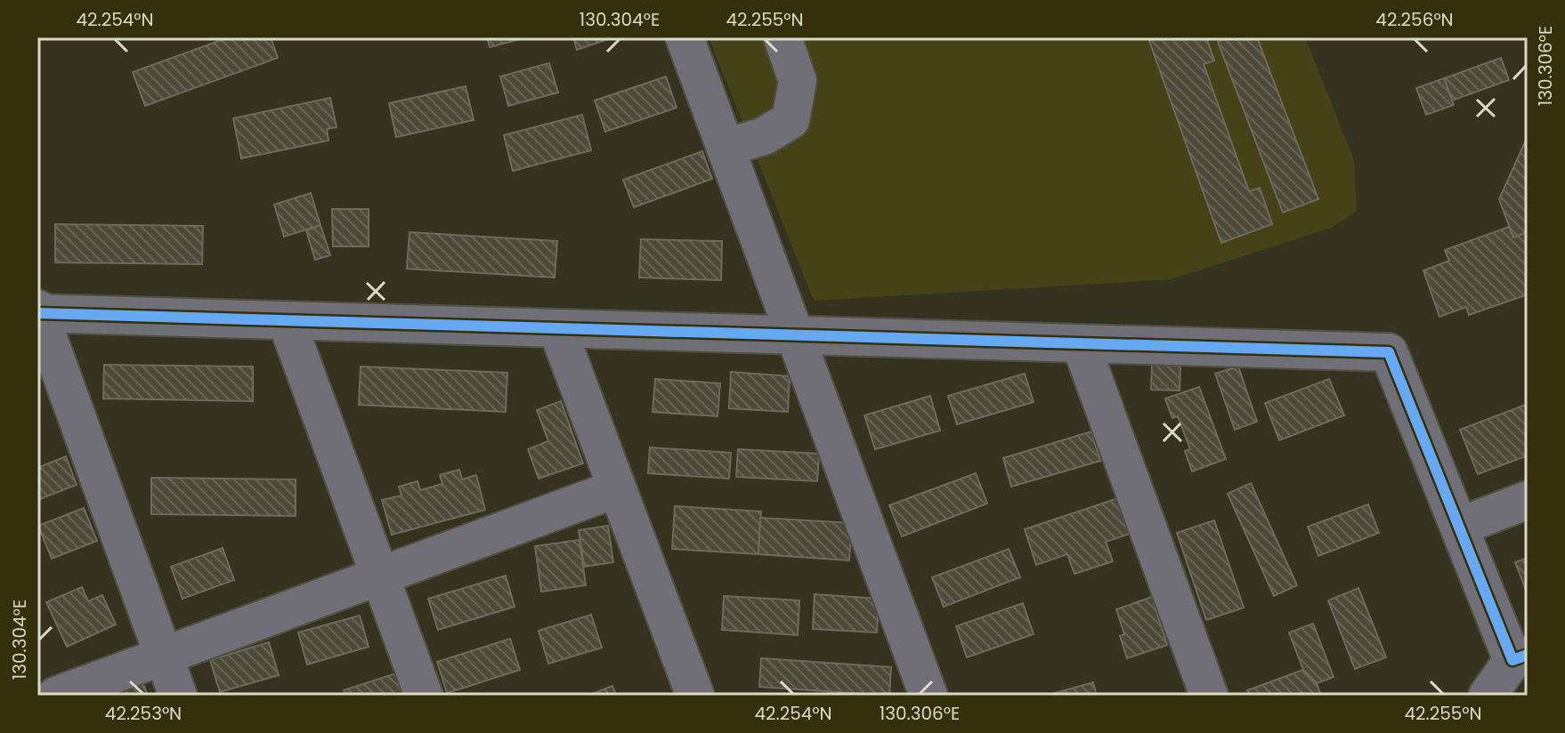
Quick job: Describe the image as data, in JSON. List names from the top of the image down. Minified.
{"coordinates":["42.254°N","130.304°E","42.255°N","42.256°N","130.306°E","42.253°N"]}
